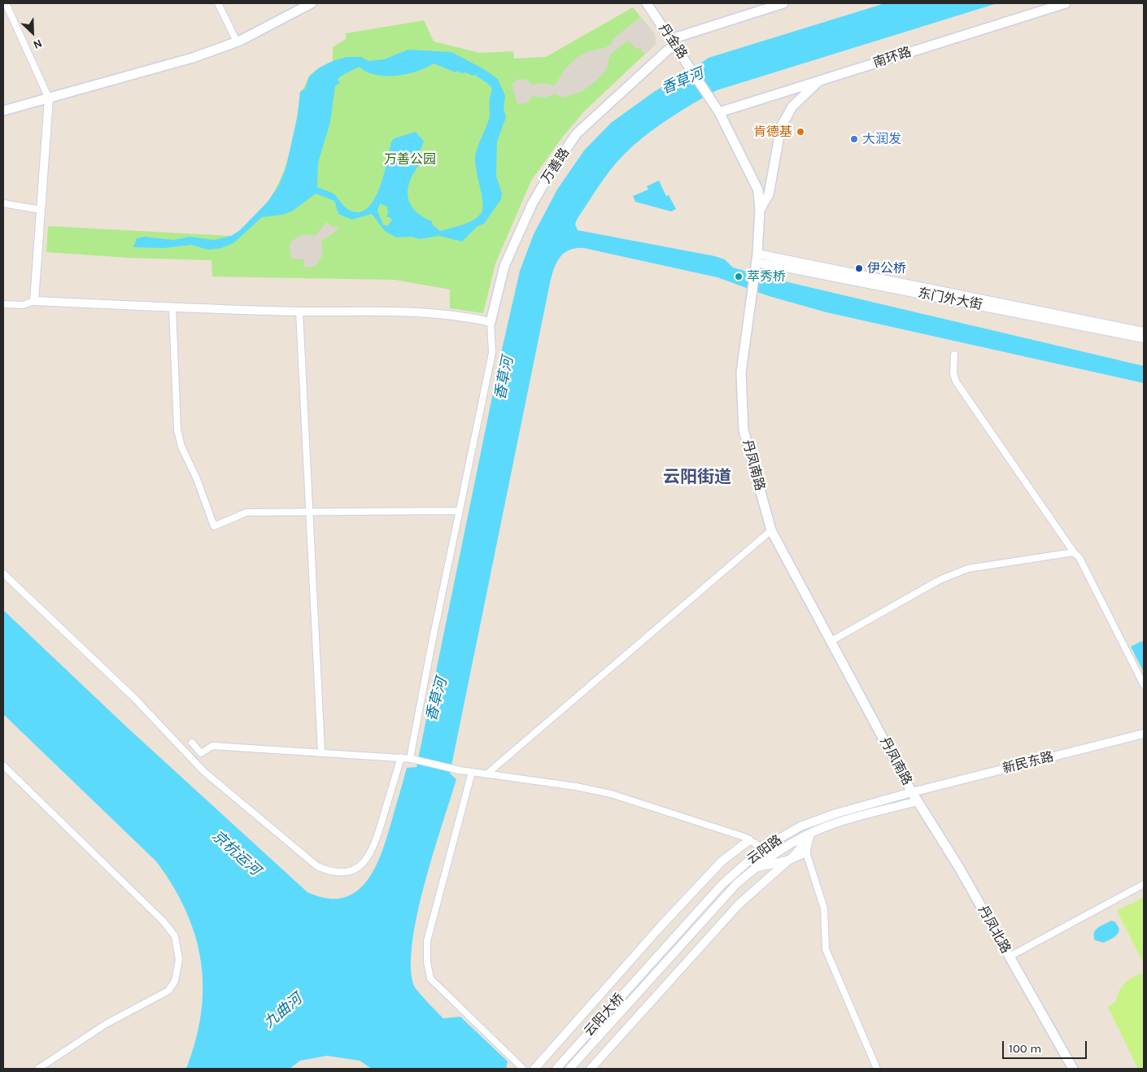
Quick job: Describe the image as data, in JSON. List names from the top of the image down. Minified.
{"streets":{"main road":["丹金路","南环路","万善路","丹凤南路","丹凤北路"],"street":["东门外大街","新民东路","云阳路","云阳大桥"]},"crossings":[["丹金路","南环路"],["丹金路","万善路"],["丹金路","丹凤南路"],["南环路","丹凤南路"],["东门外大街","丹凤南路"],["丹凤南路","新民东路"],["丹凤南路","云阳路"],["丹凤南路","丹凤北路"],["新民东路","云阳路"],["新民东路","丹凤北路"],["云阳路","丹凤北路"],["云阳路","云阳大桥"]],"districts":["云阳街道"],"water":["香草河","京杭运河","九曲河"],"parks":["万善公园"],"places":["肯德基","大润发","伊公桥","萃秀桥"],"scale_bar":"100 m","north":"bottom right"}
